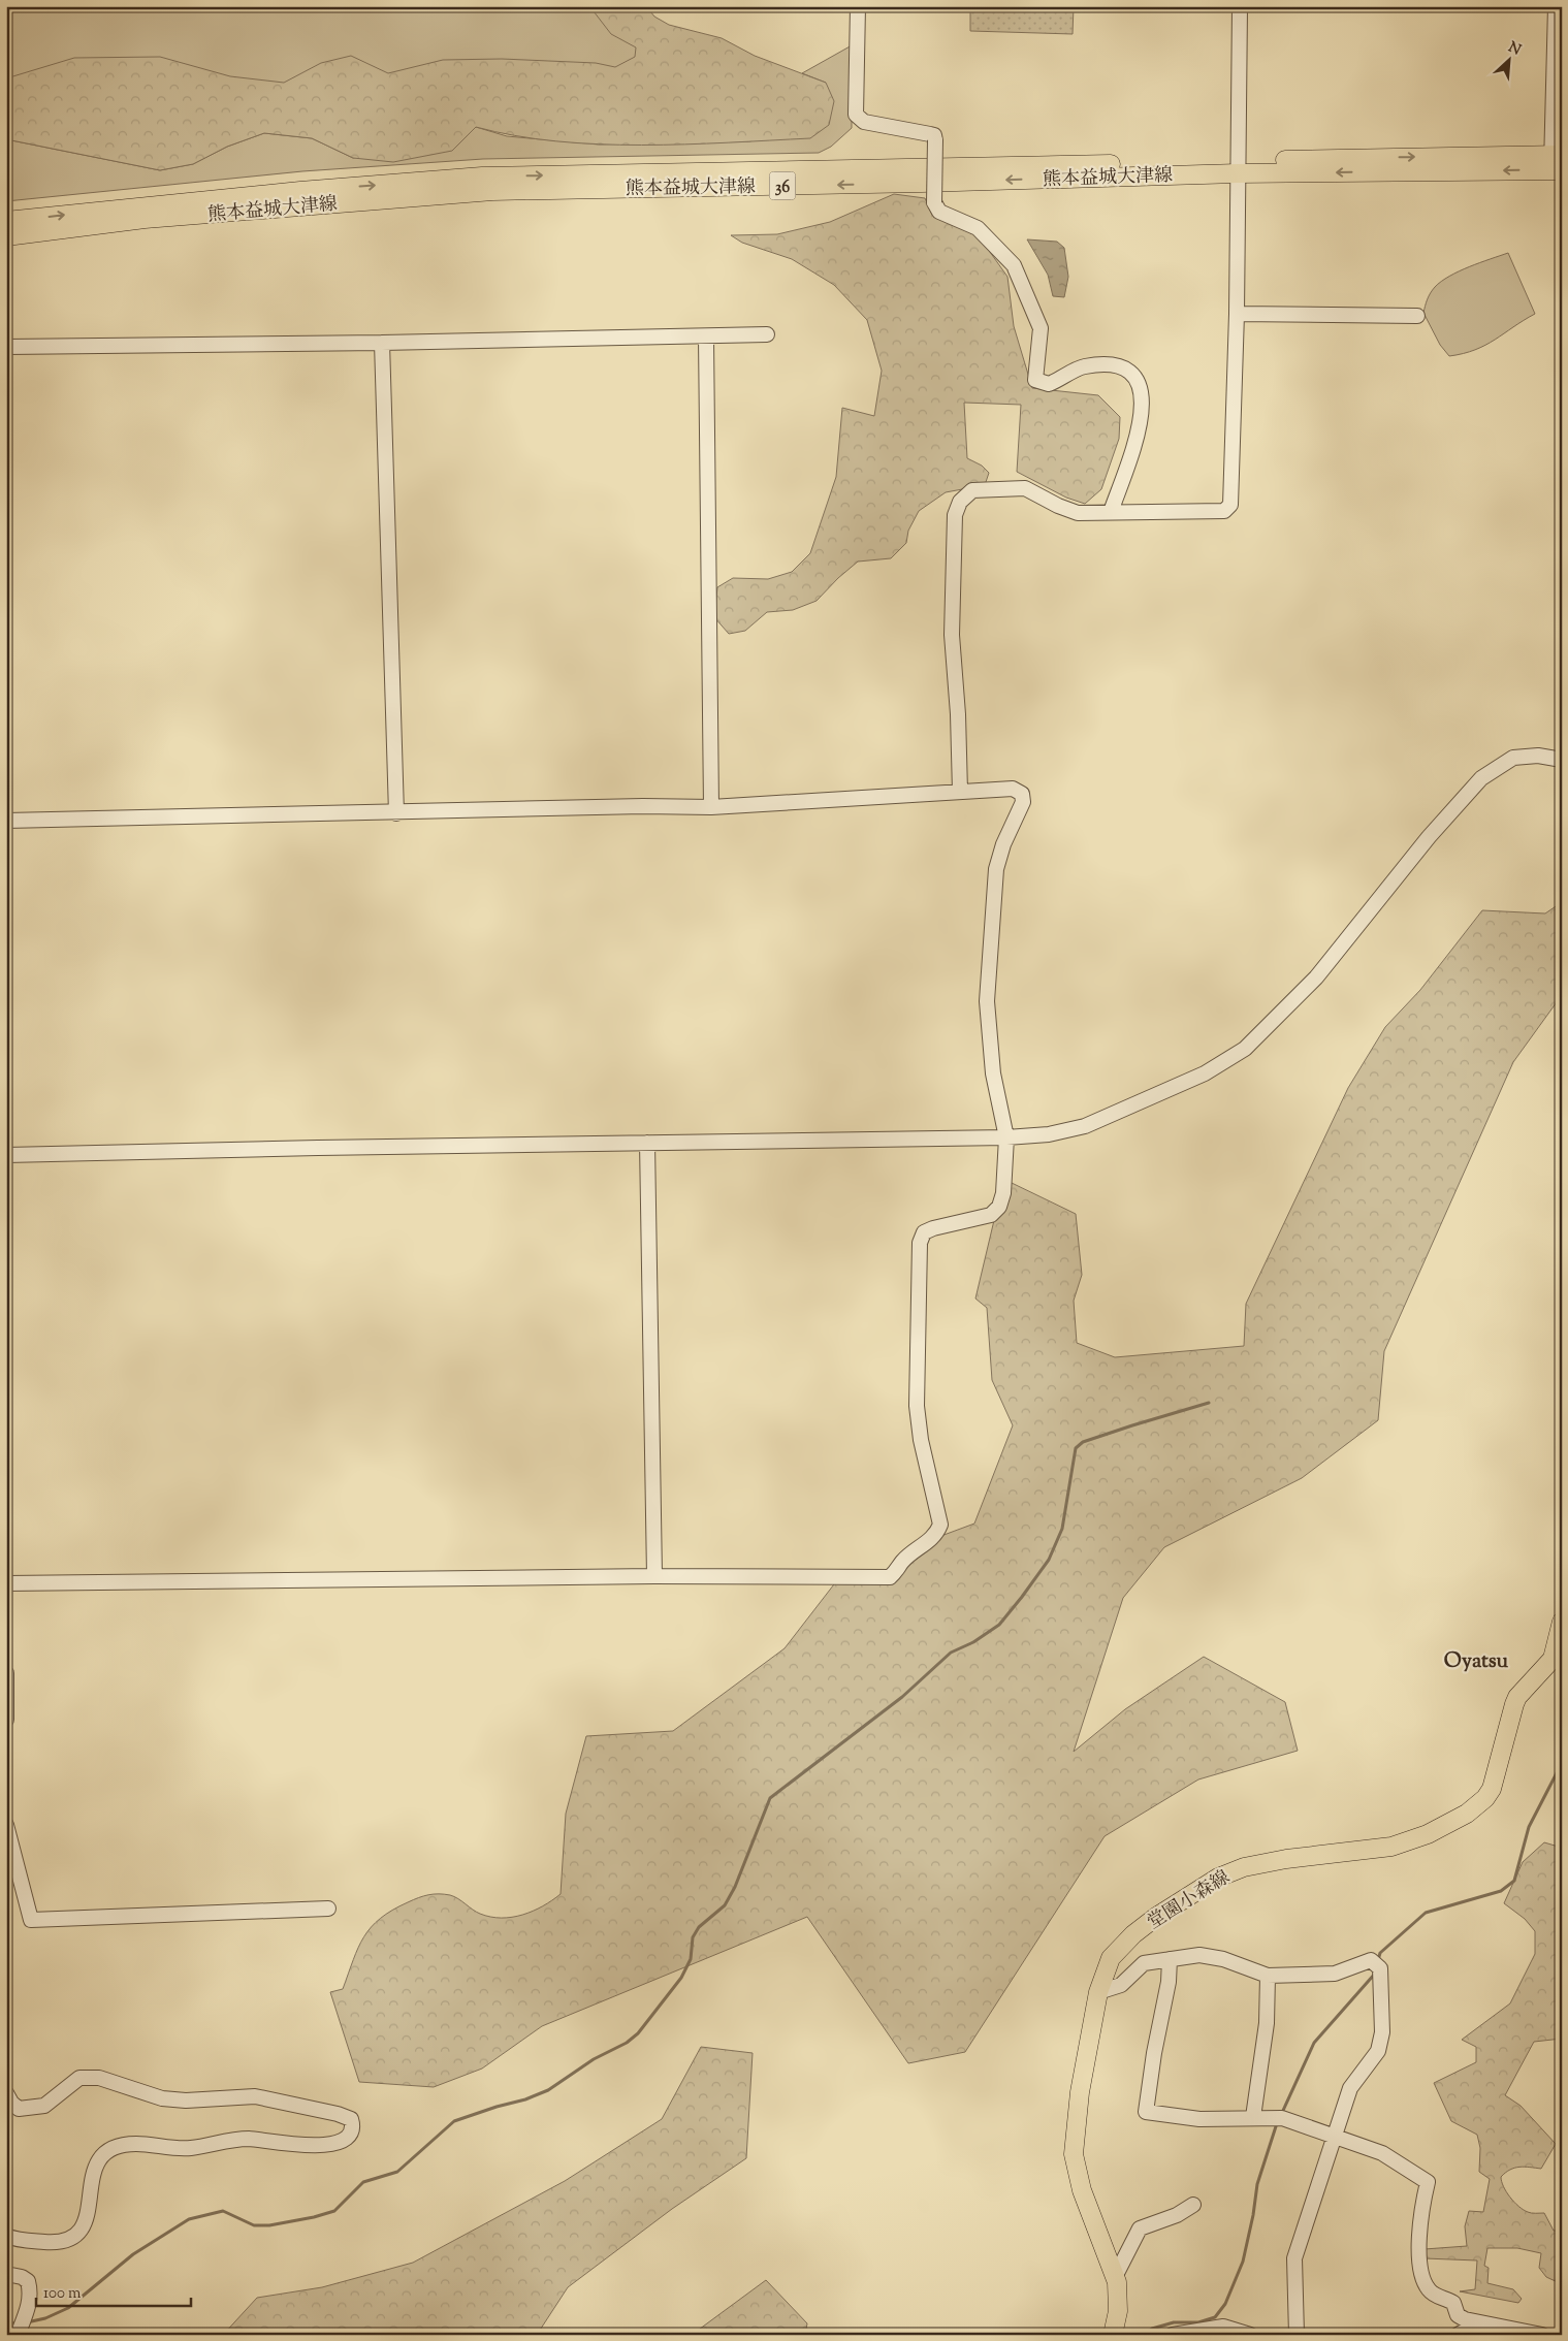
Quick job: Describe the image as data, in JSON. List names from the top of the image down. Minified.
{"streets":{"main road":["熊本益城大津線","36","堂園小森線"]},"districts":["Oyatsu"],"scale_bar":"100 m","north":"top right"}
